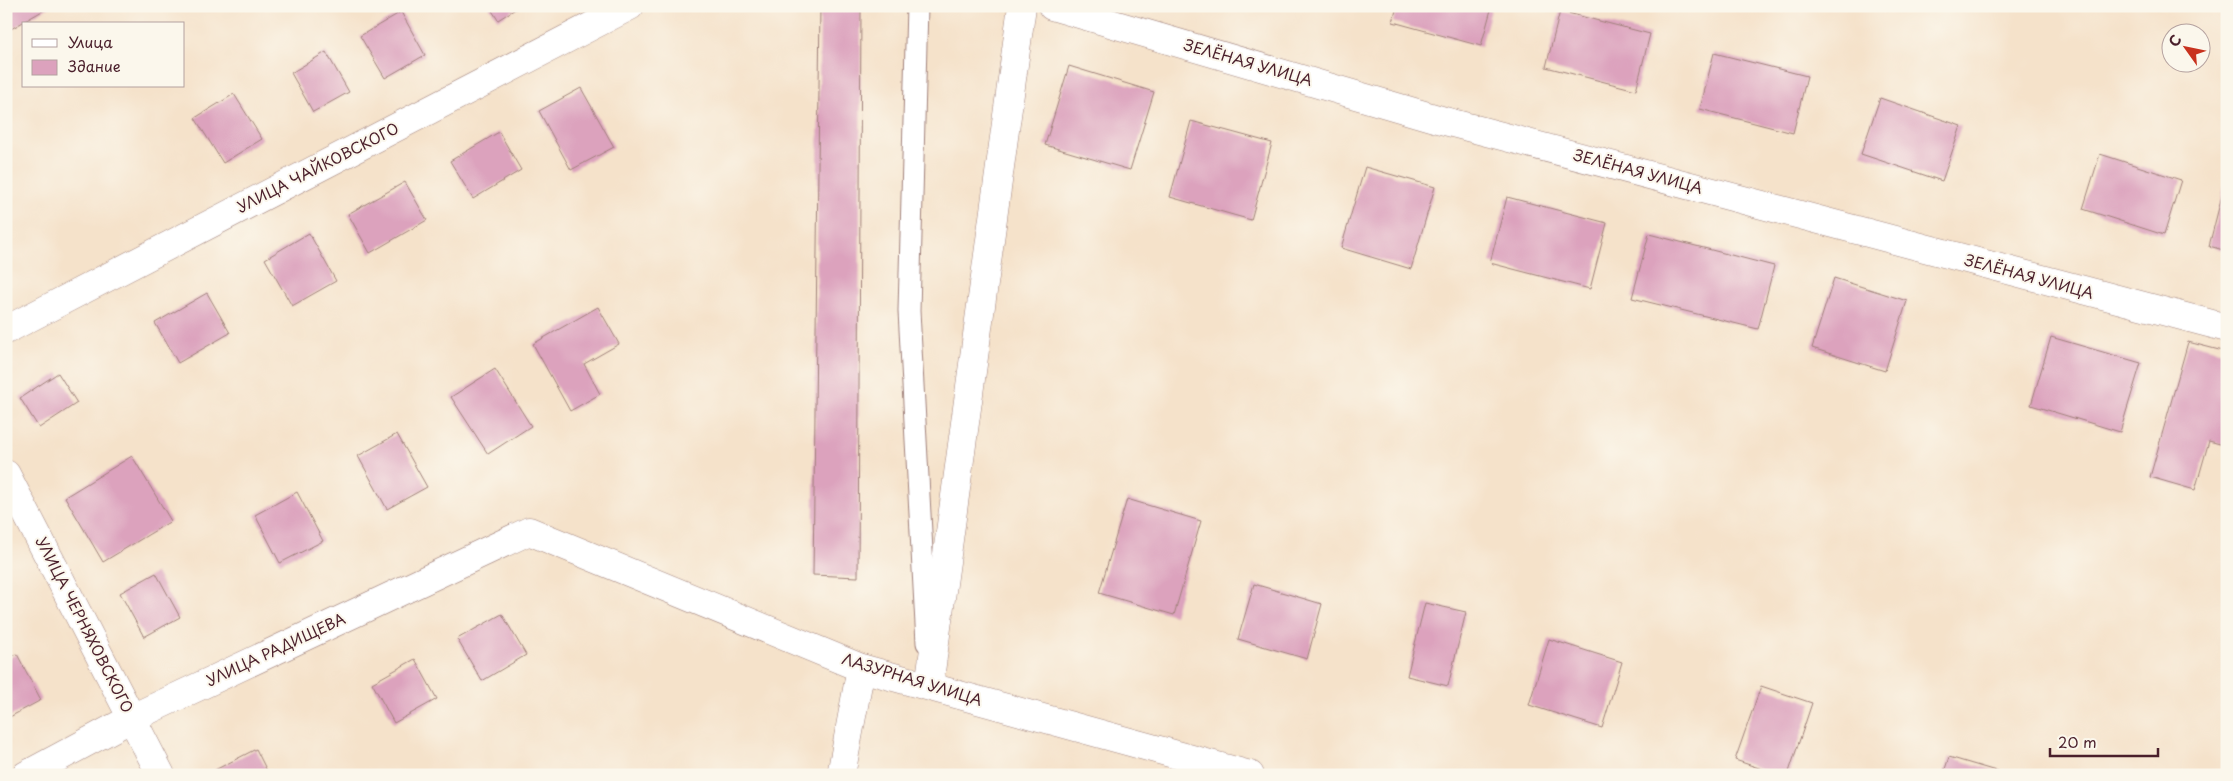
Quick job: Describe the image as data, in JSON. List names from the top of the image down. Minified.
{"streets":{"street":["ЗЕЛЁНАЯ УЛИЦА","УЛИЦА ЧАЙКОВСКОГО","УЛИЦА ЧЕРНЯХОВСКОГО","УЛИЦА РАДИЩЕВА","ЛАЗУРНАЯ УЛИЦА"]},"crossings":[["УЛИЦА ЧЕРНЯХОВСКОГО","УЛИЦА РАДИЩЕВА"],["УЛИЦА РАДИЩЕВА","ЛАЗУРНАЯ УЛИЦА"]],"legend":["Улица","Здание"],"scale_bar":"20 m","north":"top left"}
